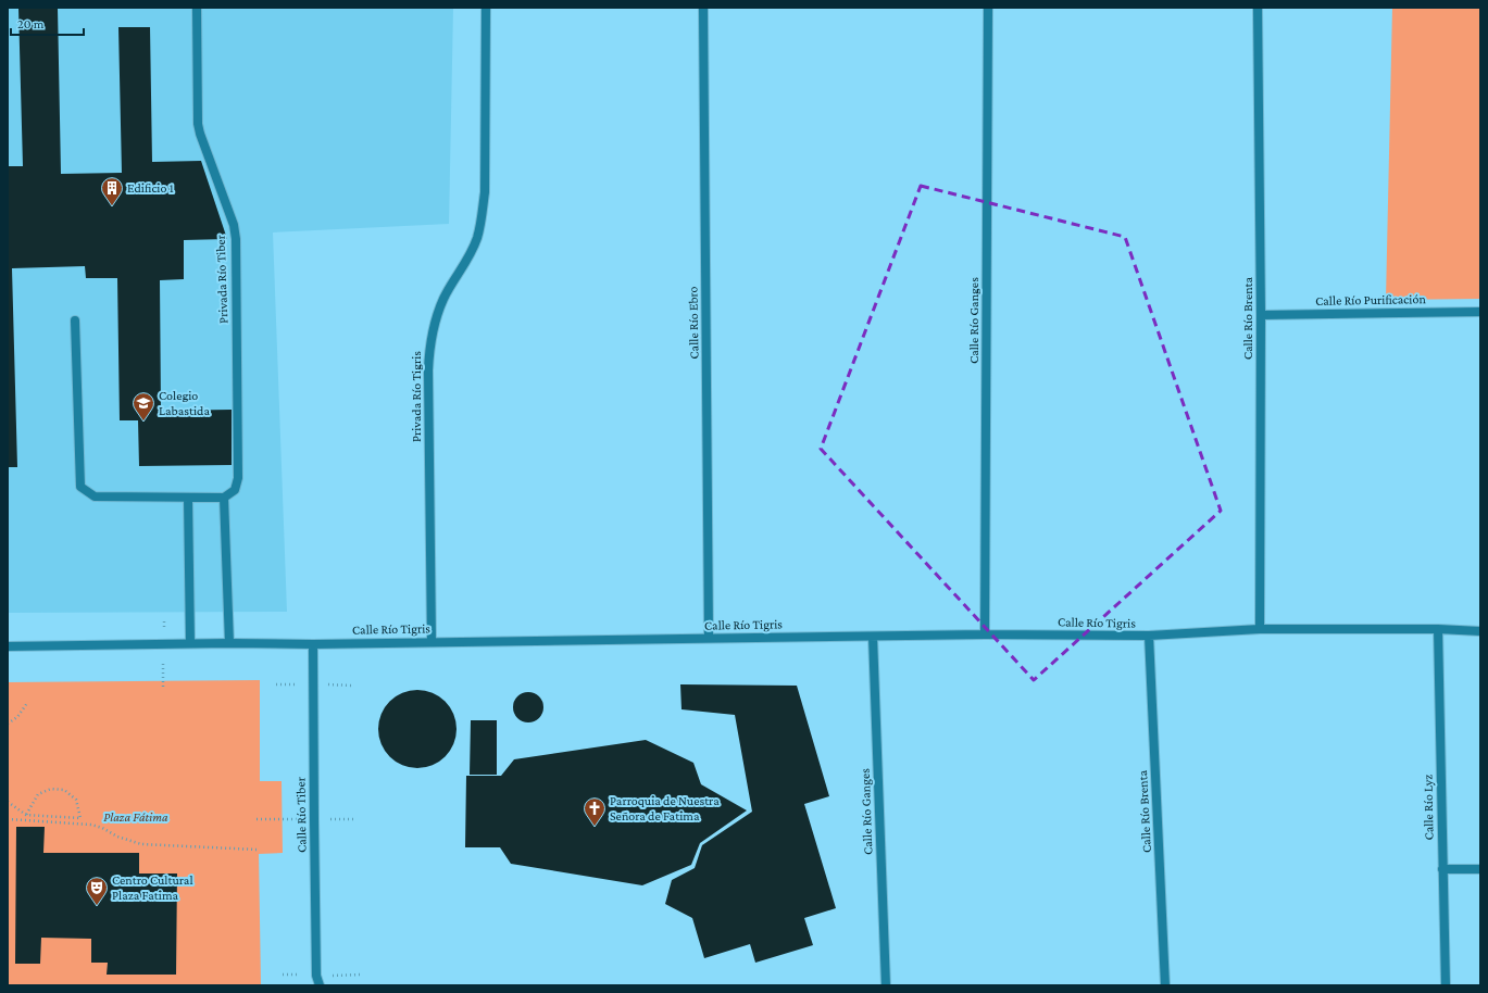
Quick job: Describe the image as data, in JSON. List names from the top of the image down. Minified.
{"streets":{"street":["Privada Río Tiber","Calle Río Purificación","Calle Río Brenta","Calle Río Ganges","Calle Río Ebro","Privada Río Tigris","Calle Río Tigris","Calle Río Lyz","Calle Río Tiber"]},"crossings":[["Calle Río Purificación","Calle Río Brenta"],["Calle Río Brenta","Calle Río Tigris"],["Calle Río Ganges","Calle Río Tigris"],["Calle Río Ebro","Calle Río Tigris"],["Privada Río Tigris","Calle Río Tigris"],["Calle Río Tigris","Calle Río Lyz"],["Calle Río Tigris","Calle Río Tiber"]],"parks":["Plaza Fátima"],"places":{"building":["Edificio 1"],"school or university":["Colegio Labastida"],"church":["Parroquia de Nuestra Señora de Fatima"],"theatre":["Centro Cultural Plaza Fatima"]},"scale_bar":"20 m"}
